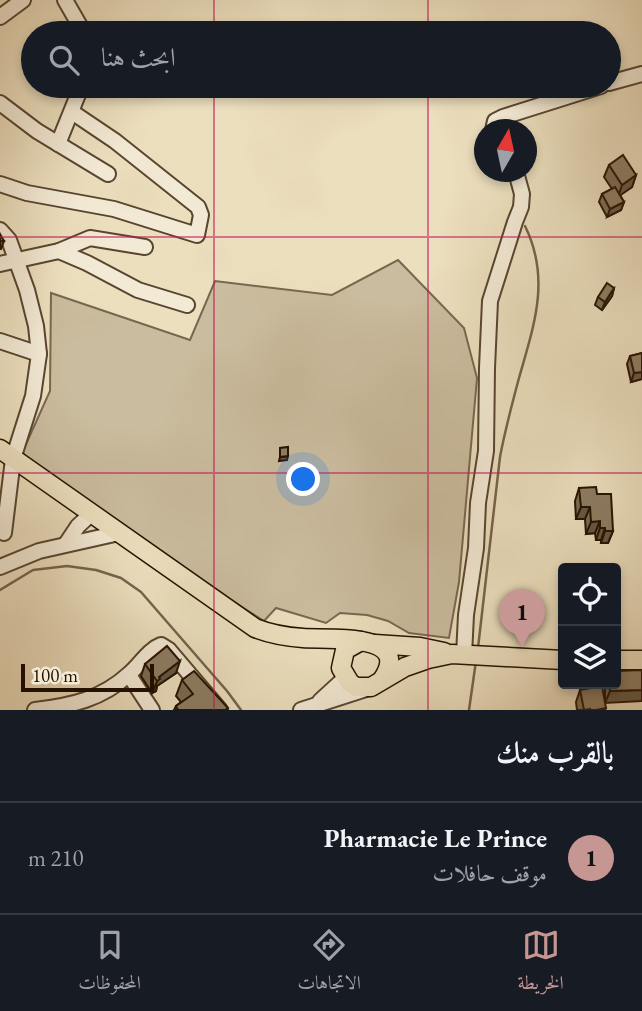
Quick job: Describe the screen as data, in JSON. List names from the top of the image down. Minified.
{"scale_bar":"100 m","north":"top","page":{"search":"ابحث هنا","pins":"1","scale":"100 m","heading":"بالقرب منك","list":[{"mark":"1","name":"Pharmacie Le Prince","note":"موقف حافلات","value":"210 m"}],"nav":["الخريطة","الاتجاهات","المحفوظات"]}}
